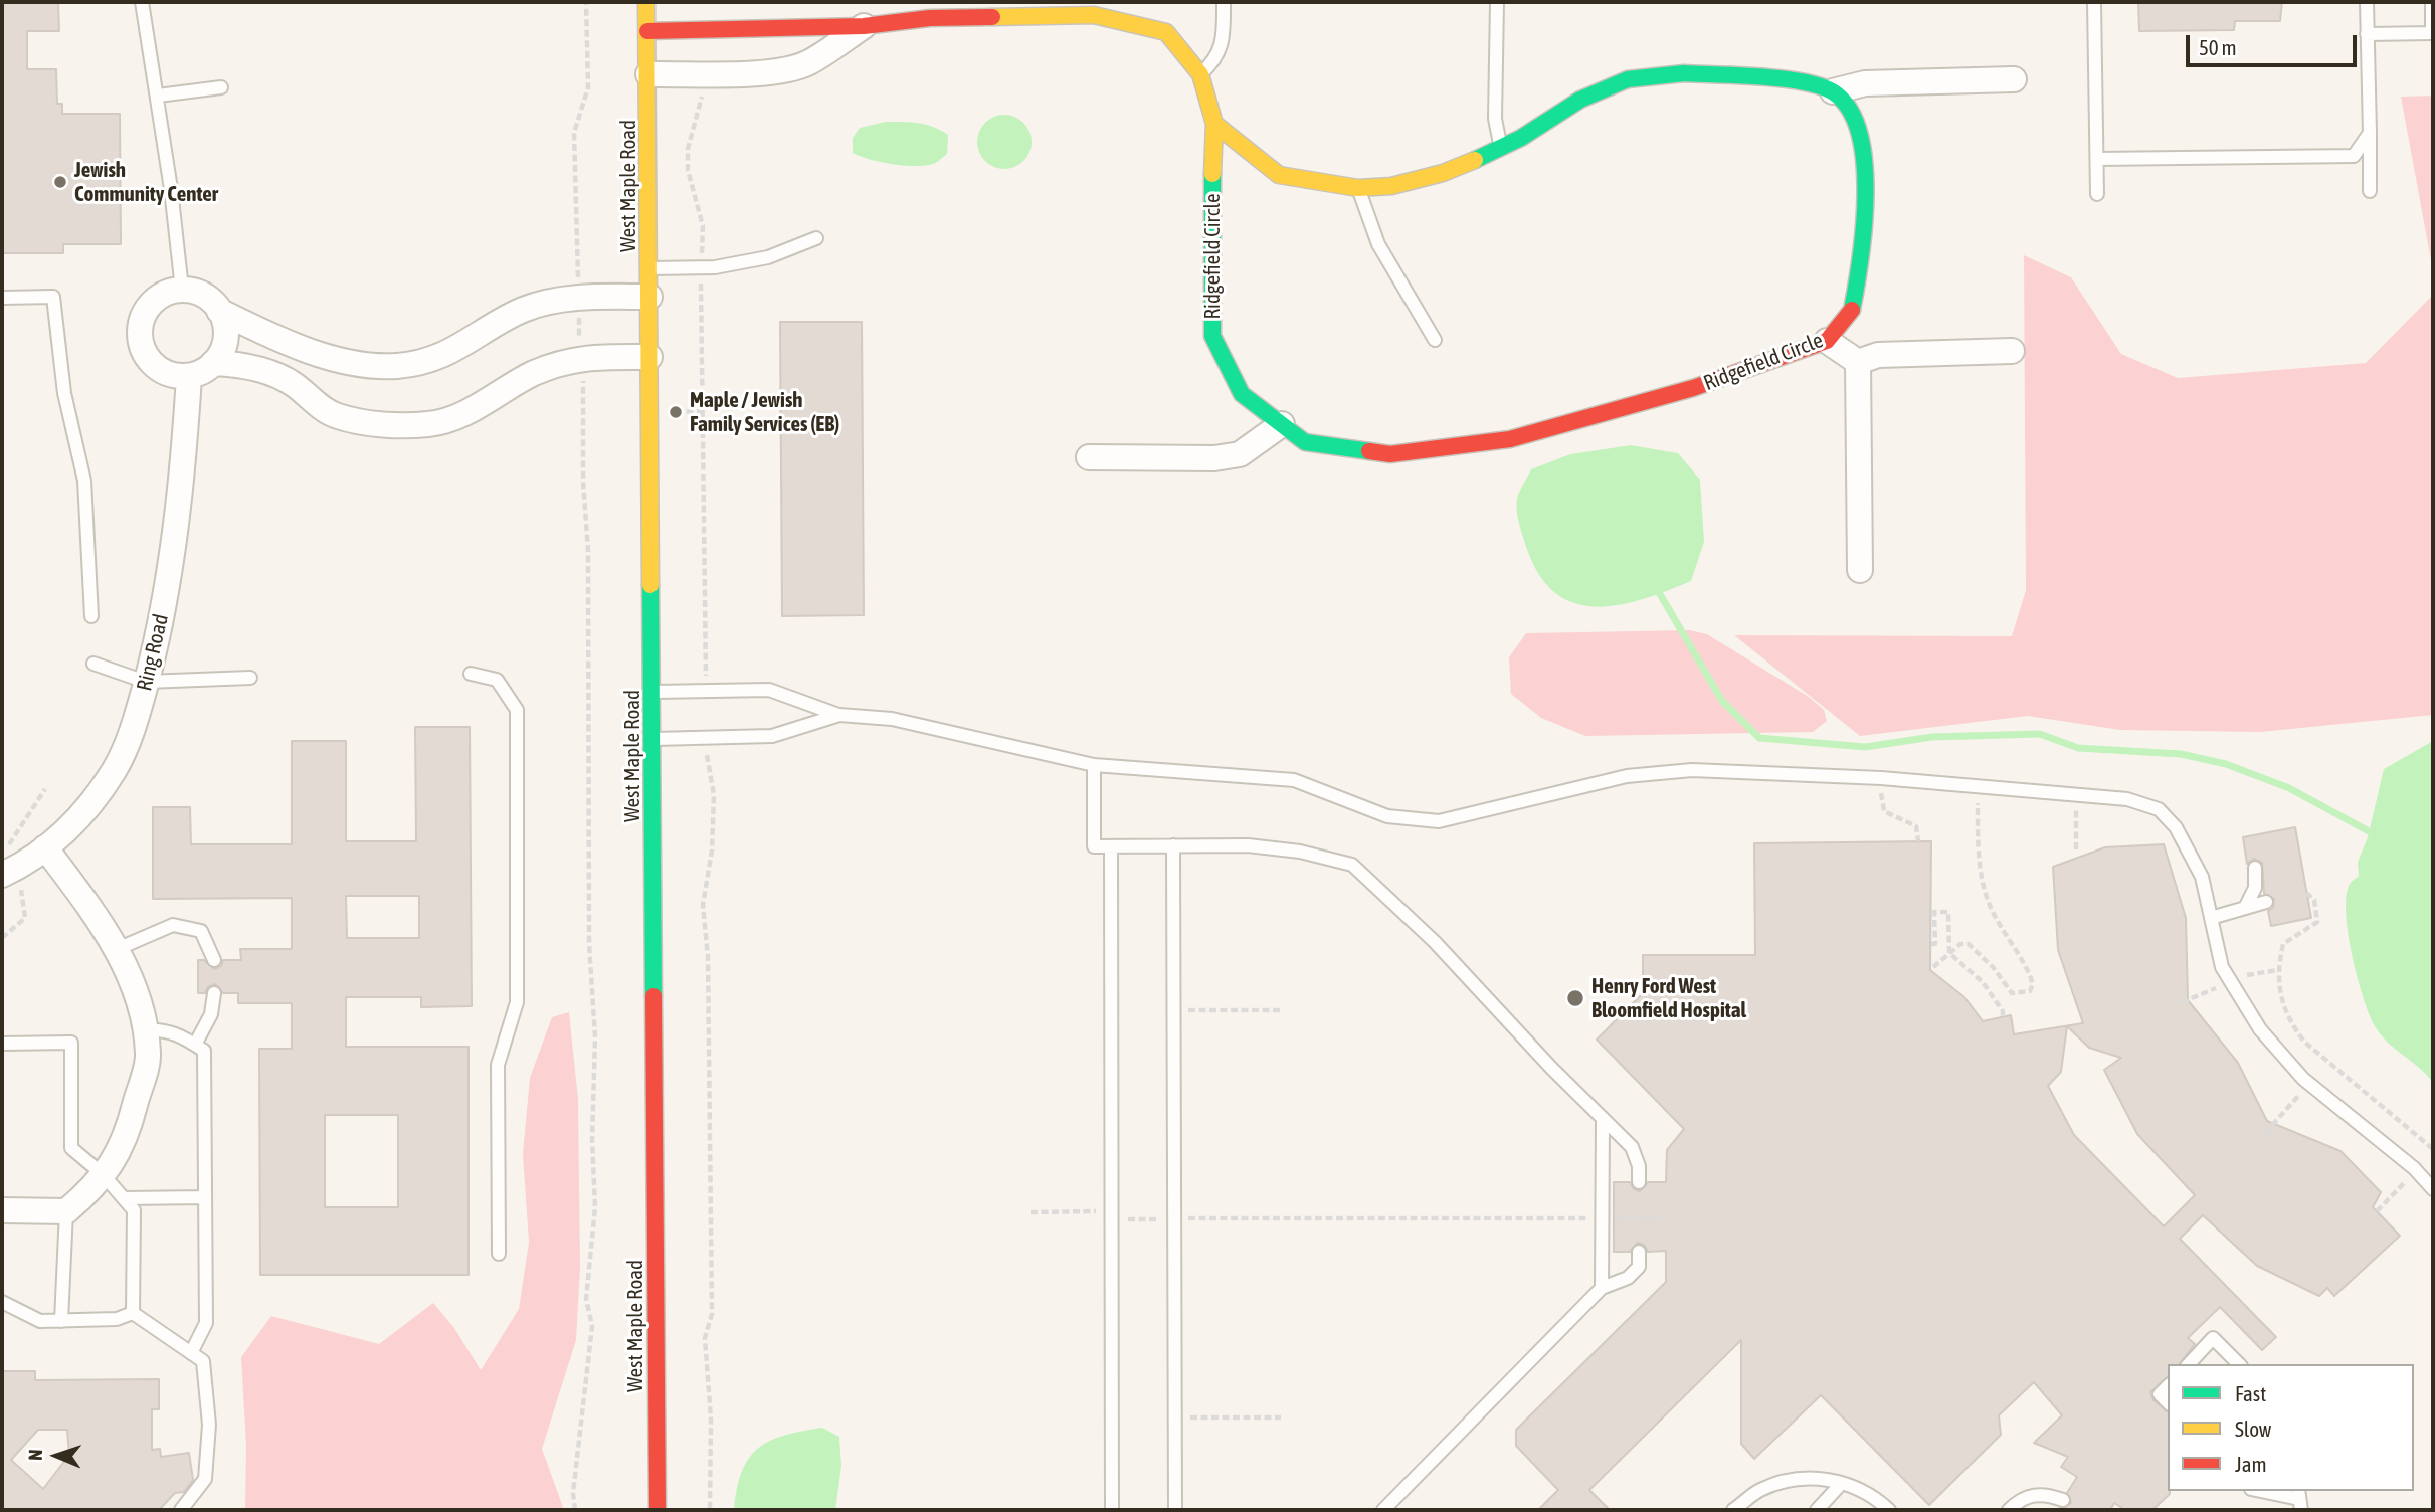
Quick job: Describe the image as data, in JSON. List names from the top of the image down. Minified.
{"streets":{"street":["West Maple Road","Ridgefield Circle","Ring Road"]},"crossings":[["West Maple Road","Ridgefield Circle"]],"places":["Jewish Community Center","Maple / Jewish Family Services (EB)","Henry Ford West Bloomfield Hospital"],"legend":["Fast","Slow","Jam"],"scale_bar":"50 m","north":"left"}
